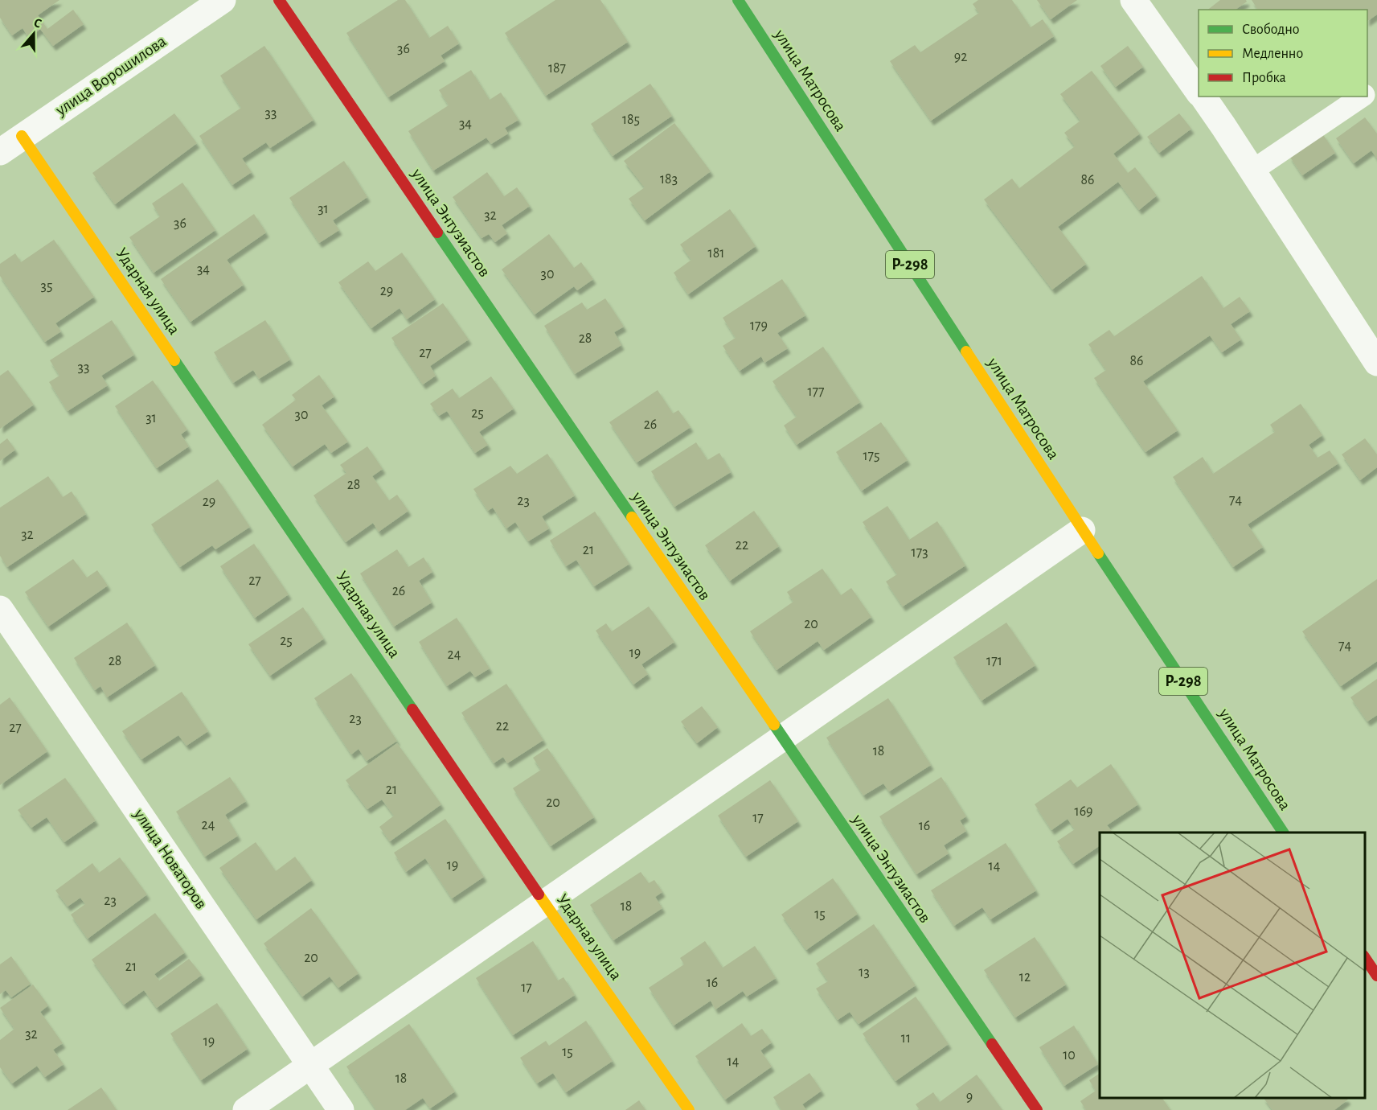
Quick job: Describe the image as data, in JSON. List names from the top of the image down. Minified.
{"streets":{"main road":["улица Матросова","улица Энтузиастов","Р-298","Ударная улица"],"street":["улица Ворошилова","улица Новаторов"]},"crossings":[["улица Ворошилова","Ударная улица"]],"house_numbers":["36","92","187","33","185","34","183","86","31","32","36","181","34","30","35","29","179","28","27","86","33","177","25","30","31","26","175","28","74","23","29","32","22","21","173","27","26","20","25","74","19","24","28","171","23","22","27","18","21","20","169","17","24","16","19","14","23","18","15","20","21","13","12","16","17","32","11","19","15","10","14","18","9"],"legend":["Свободно","Медленно","Пробка"],"north":"top"}
